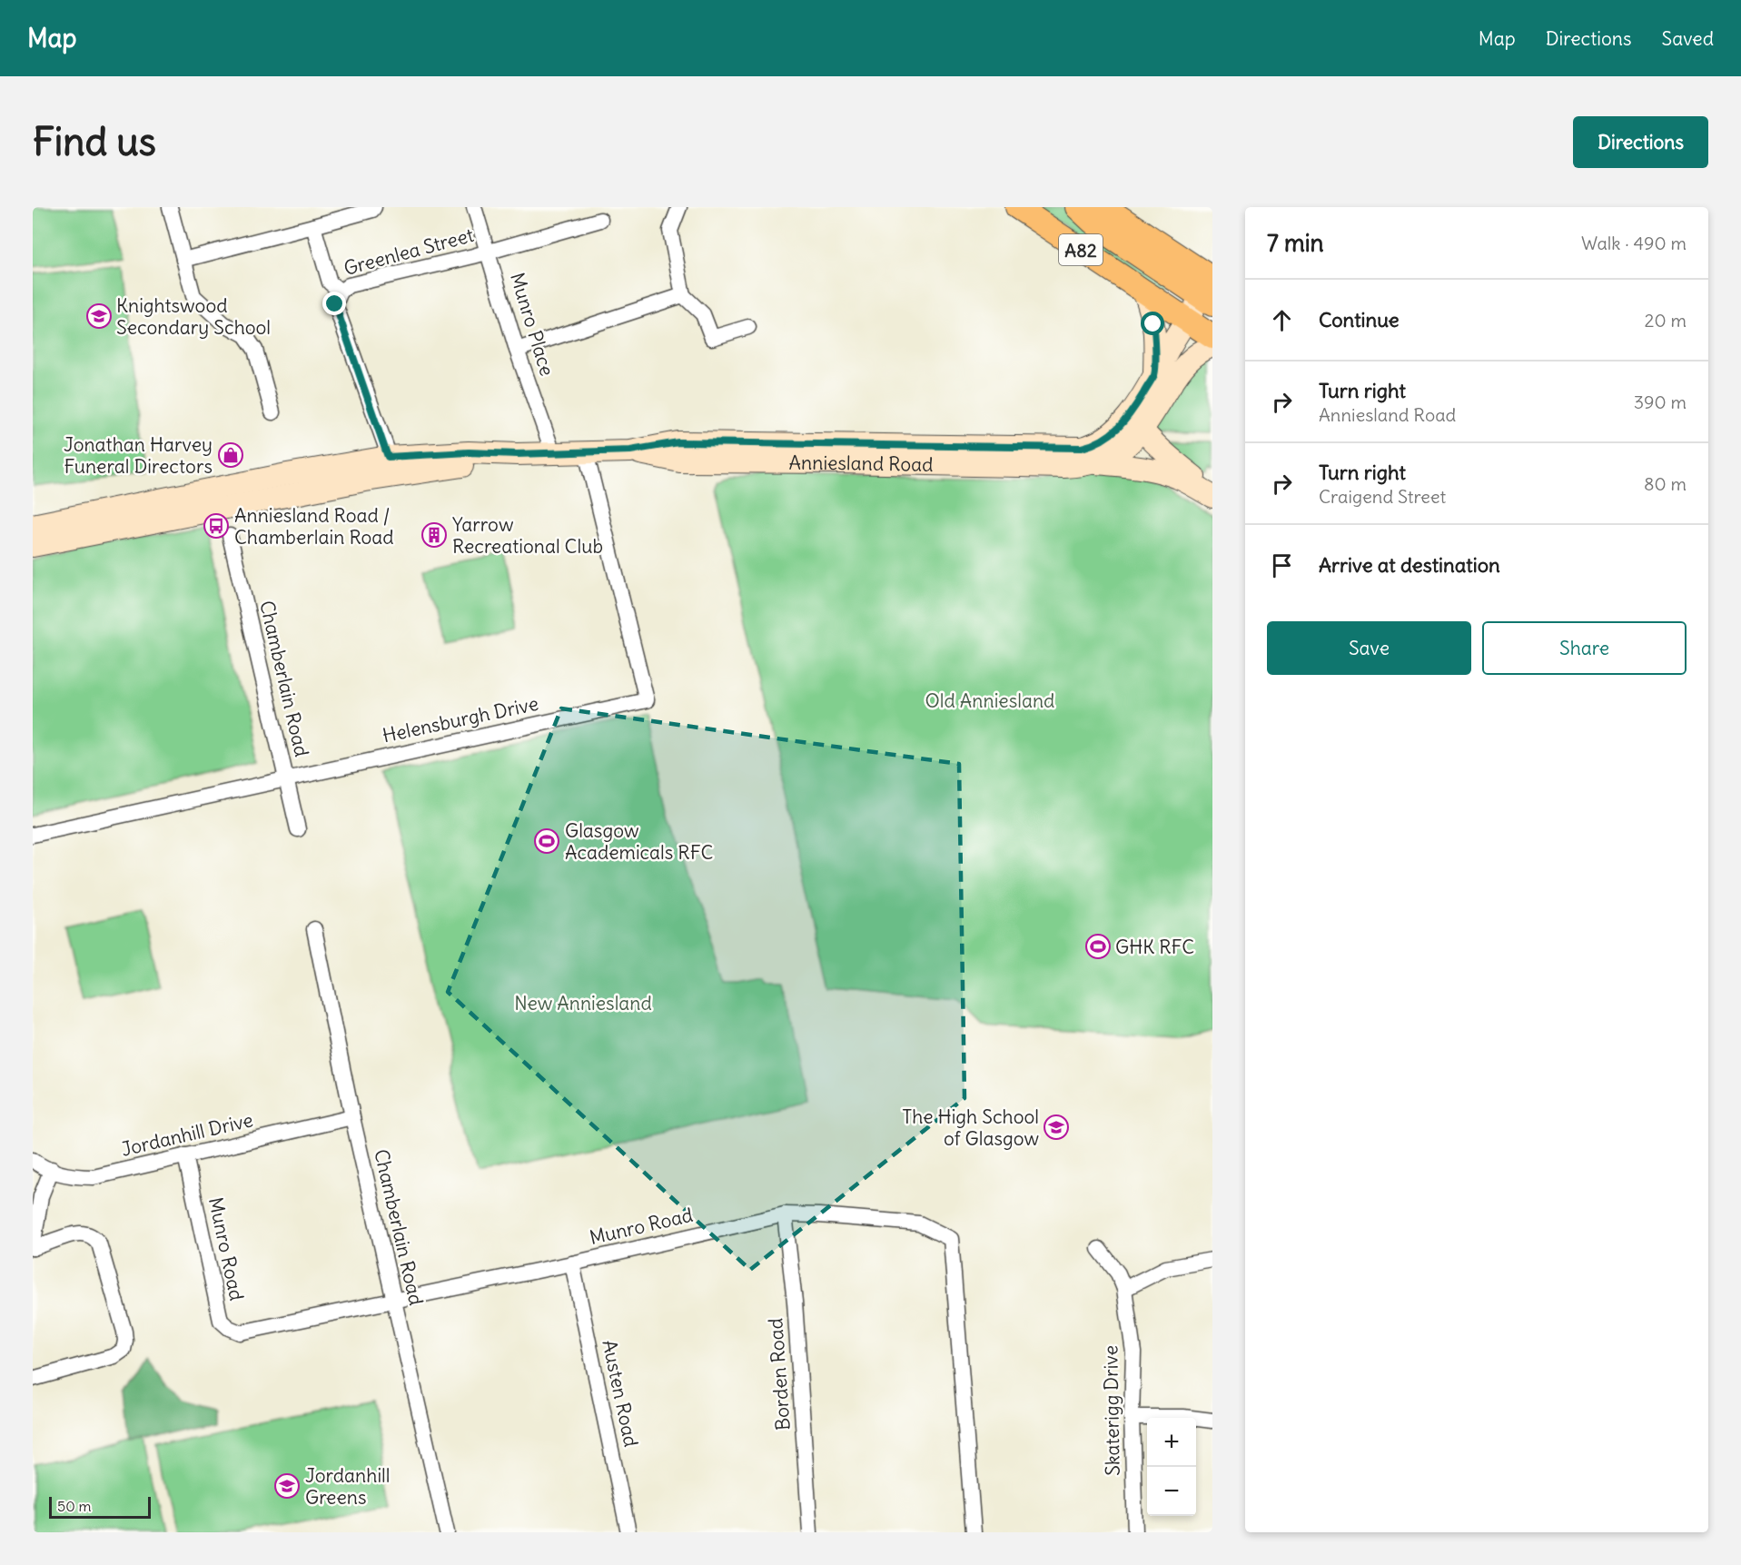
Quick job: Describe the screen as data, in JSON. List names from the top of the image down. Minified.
{"streets":{"main road":["A82"],"street":["Greenlea Street","Munro Place","Anniesland Road","Chamberlain Road","Helensburgh Drive","Jordanhill Drive","Munro Road","Borden Road","Austen Road","Skaterigg Drive"]},"crossings":[["A82","Anniesland Road"],["Greenlea Street","Munro Place"],["Munro Place","Anniesland Road"],["Anniesland Road","Helensburgh Drive"],["Chamberlain Road","Helensburgh Drive"],["Chamberlain Road","Jordanhill Drive"],["Chamberlain Road","Munro Road"],["Jordanhill Drive","Munro Road"],["Munro Road","Borden Road"],["Munro Road","Austen Road"]],"parks":["Old Anniesland","New Anniesland"],"places":{"school or university":["Knightswood Secondary School","The High School of Glasgow","Jordanhill Greens"],"shop":["Jonathan Harvey Funeral Directors"],"bus stop":["Anniesland Road / Chamberlain Road"],"building":["Yarrow Recreational Club"],"sports":["Glasgow Academicals RFC","GHK RFC"]},"scale_bar":"50 m","page":{"header":"Map","nav":["Map","Directions","Saved"],"buttons":["Directions",["Save","Share"]],"title":"Find us","heading":["7 min","Walk · 490 m"],"list":[["Continue","20 m"],["Turn right","Anniesland Road","390 m"],["Turn right","Craigend Street","80 m"],"Arrive at destination"],"map_buttons":["+","−"],"scale":"50 m"}}
